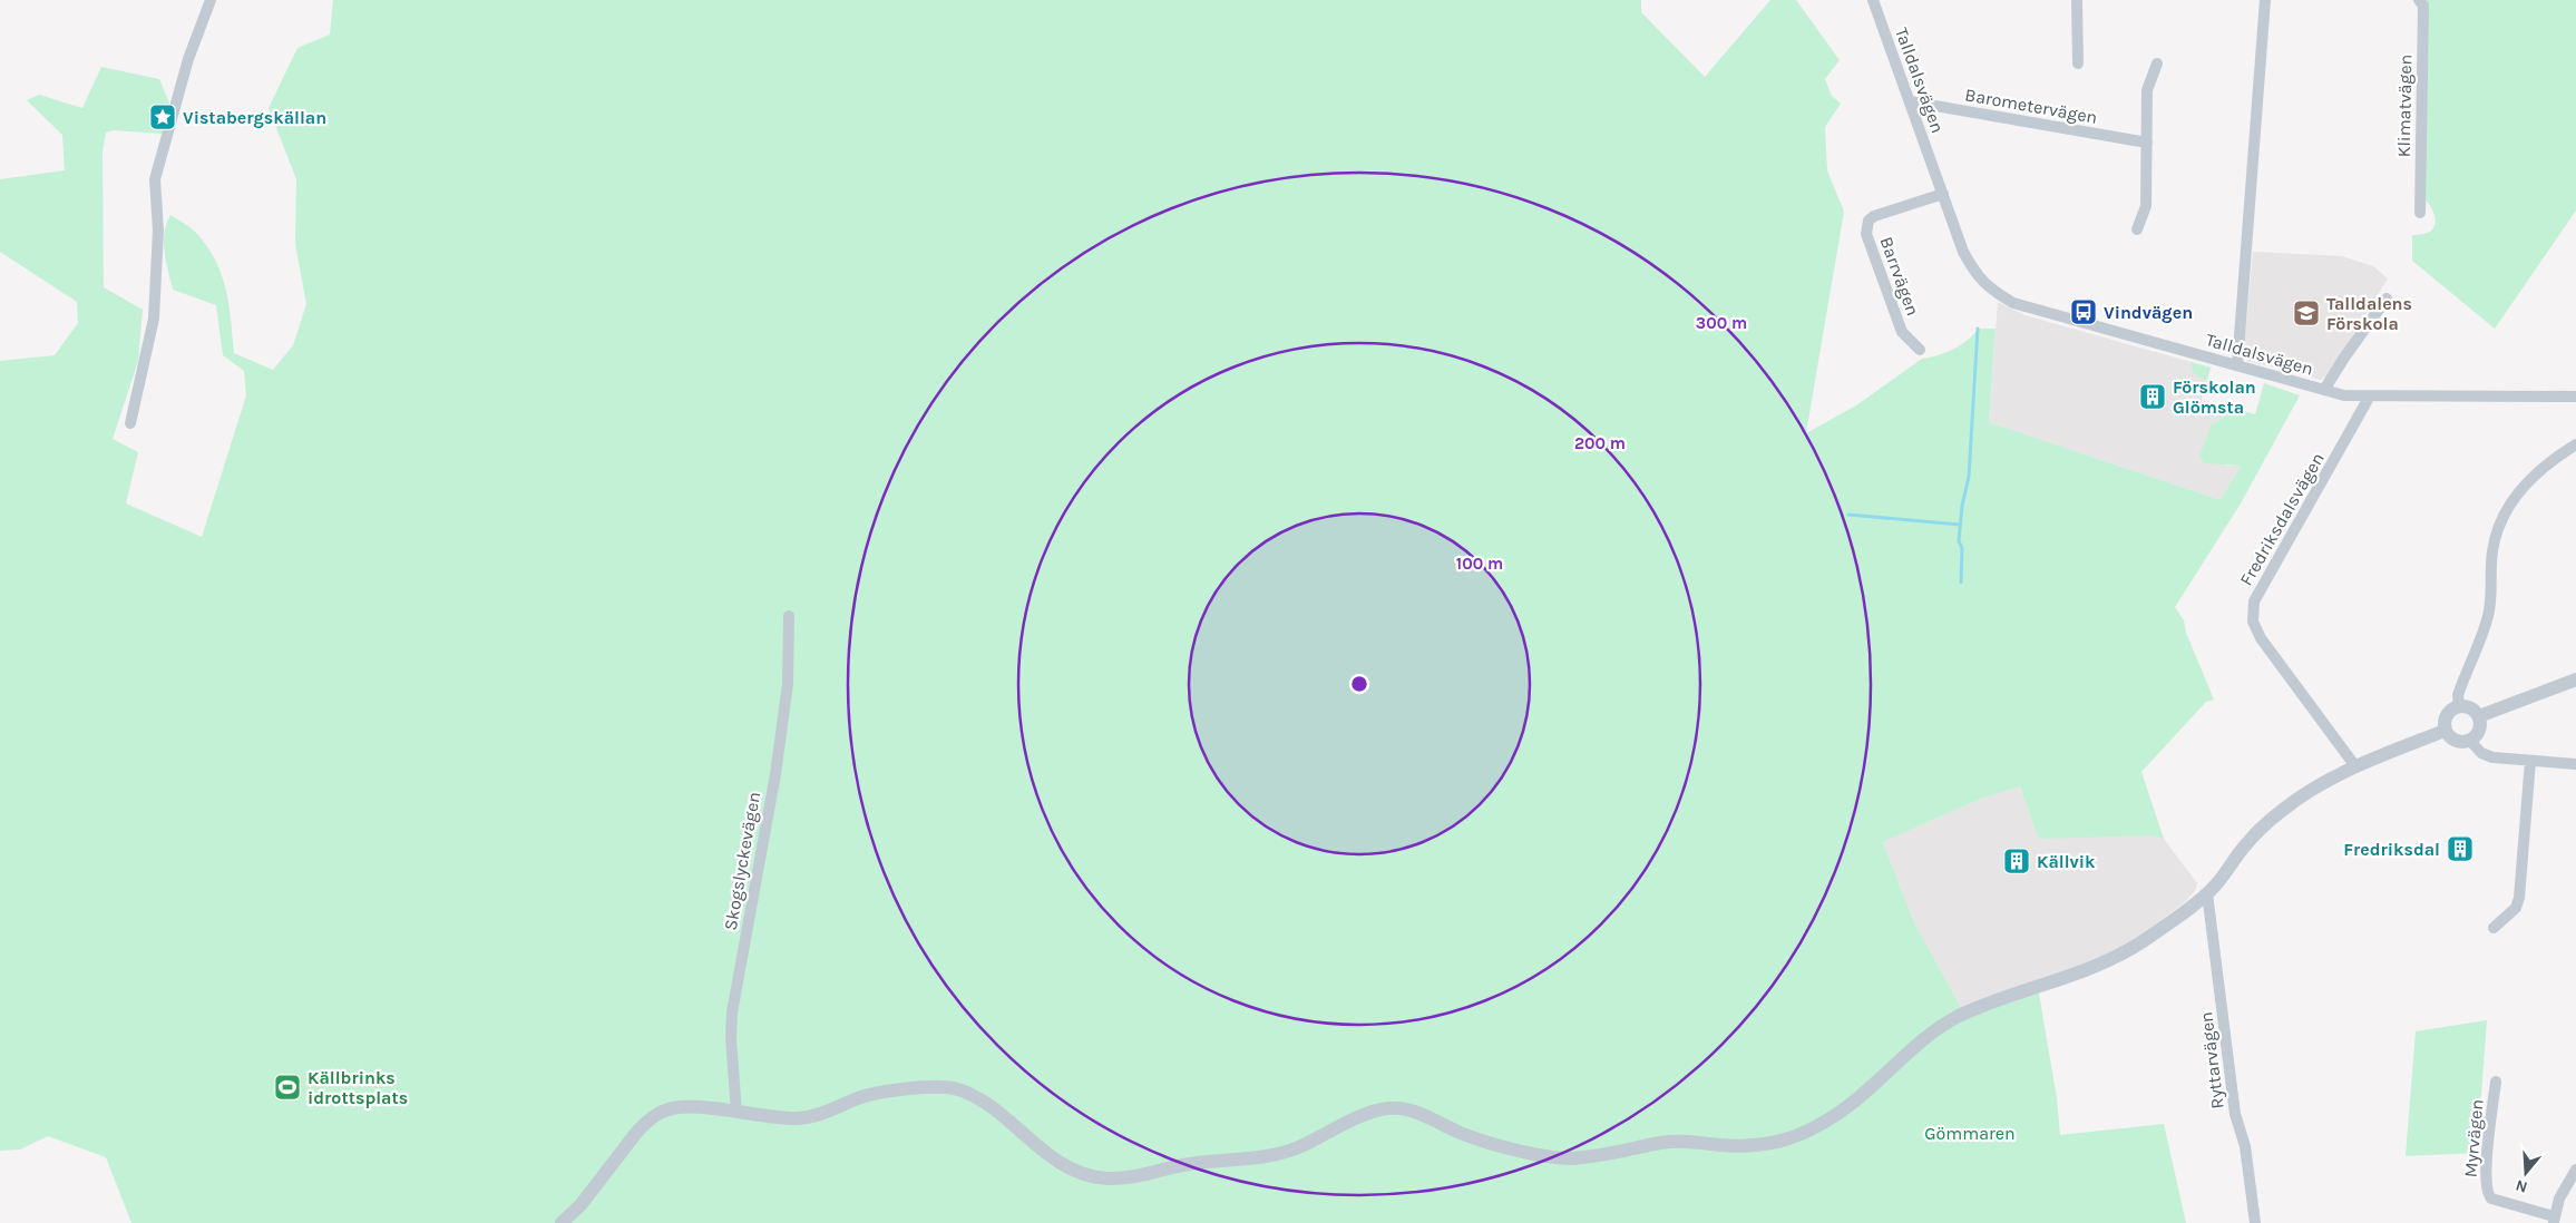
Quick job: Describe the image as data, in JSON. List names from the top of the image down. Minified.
{"streets":{"street":["Talldalsvägen","Barometervägen","Klimatvägen","Barrvägen","Fredriksdalsvägen","Skogslyckevägen","Ryttarvägen","Myrvägen"]},"crossings":[["Talldalsvägen","Barometervägen"],["Talldalsvägen","Barrvägen"],["Talldalsvägen","Fredriksdalsvägen"]],"parks":["Gömmaren"],"places":{"place":["Vistabergskällan"],"bus stop":["Vindvägen"],"school or university":["Talldalens Förskola"],"building":["Förskolan Glömsta","Fredriksdal","Källvik"],"sports":["Källbrinks idrottsplats"]},"north":"bottom","rings":["300 m","200 m","100 m"]}
